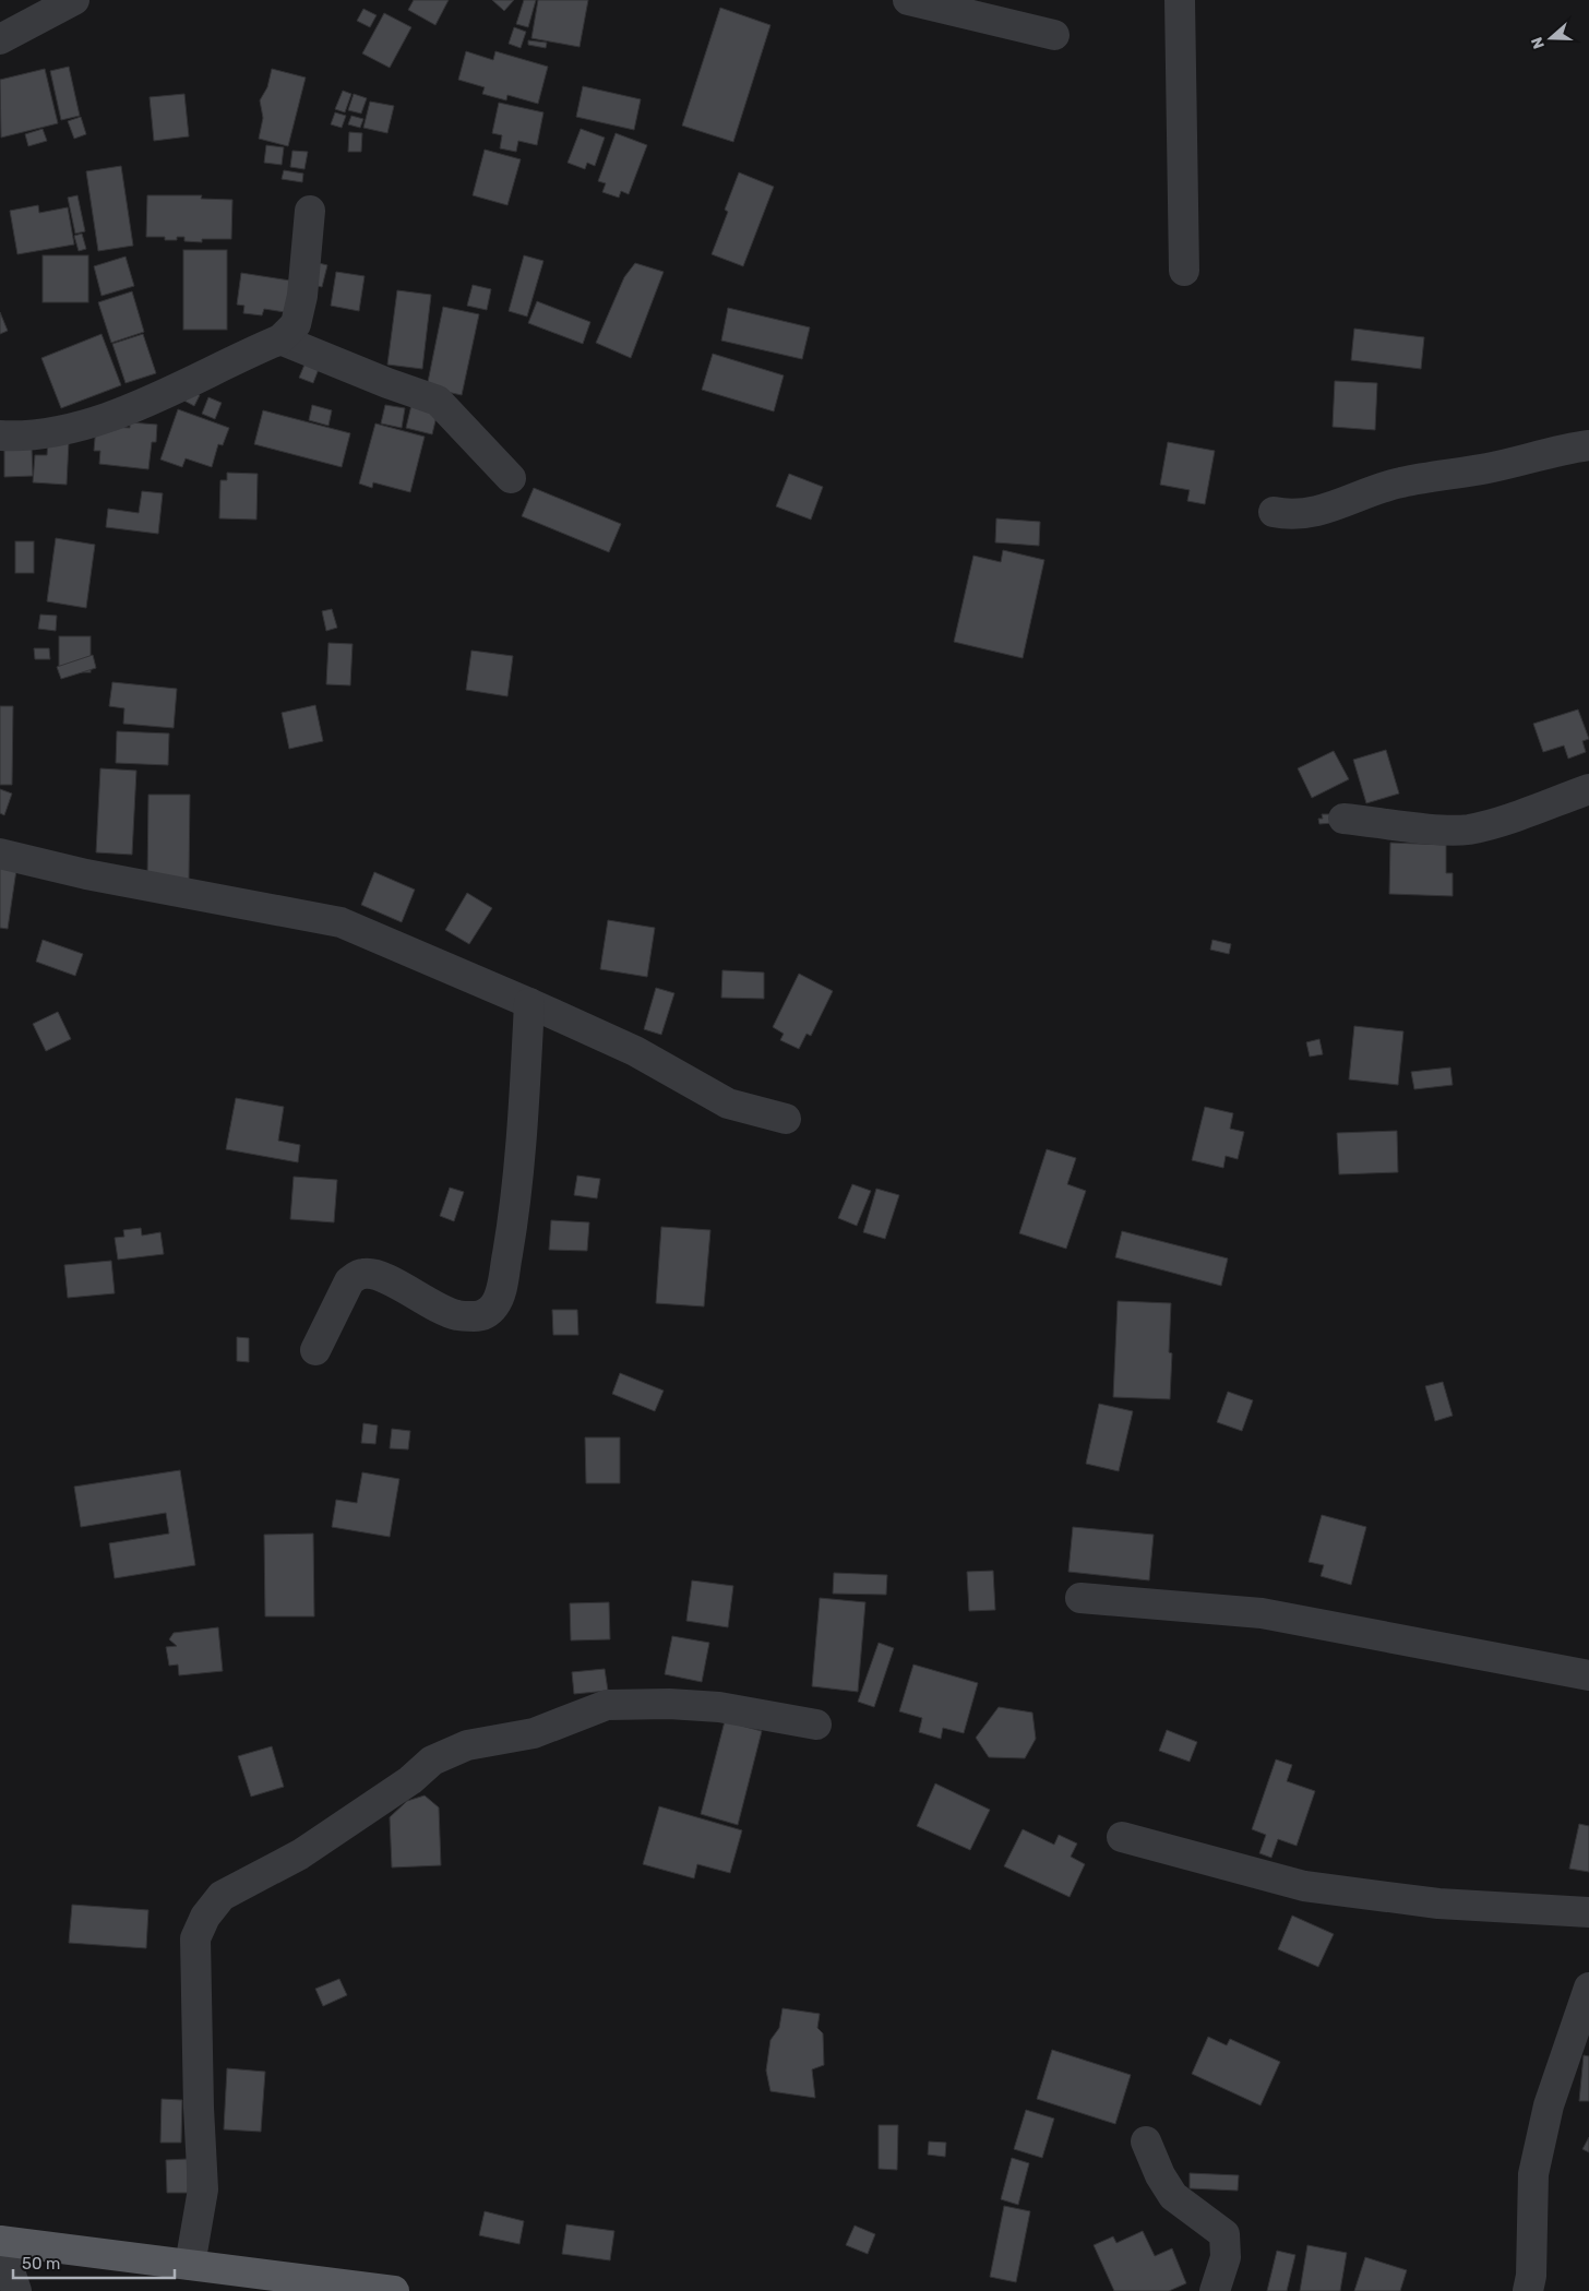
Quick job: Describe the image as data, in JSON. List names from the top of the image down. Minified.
{"scale_bar":"50 m","north":"left"}
